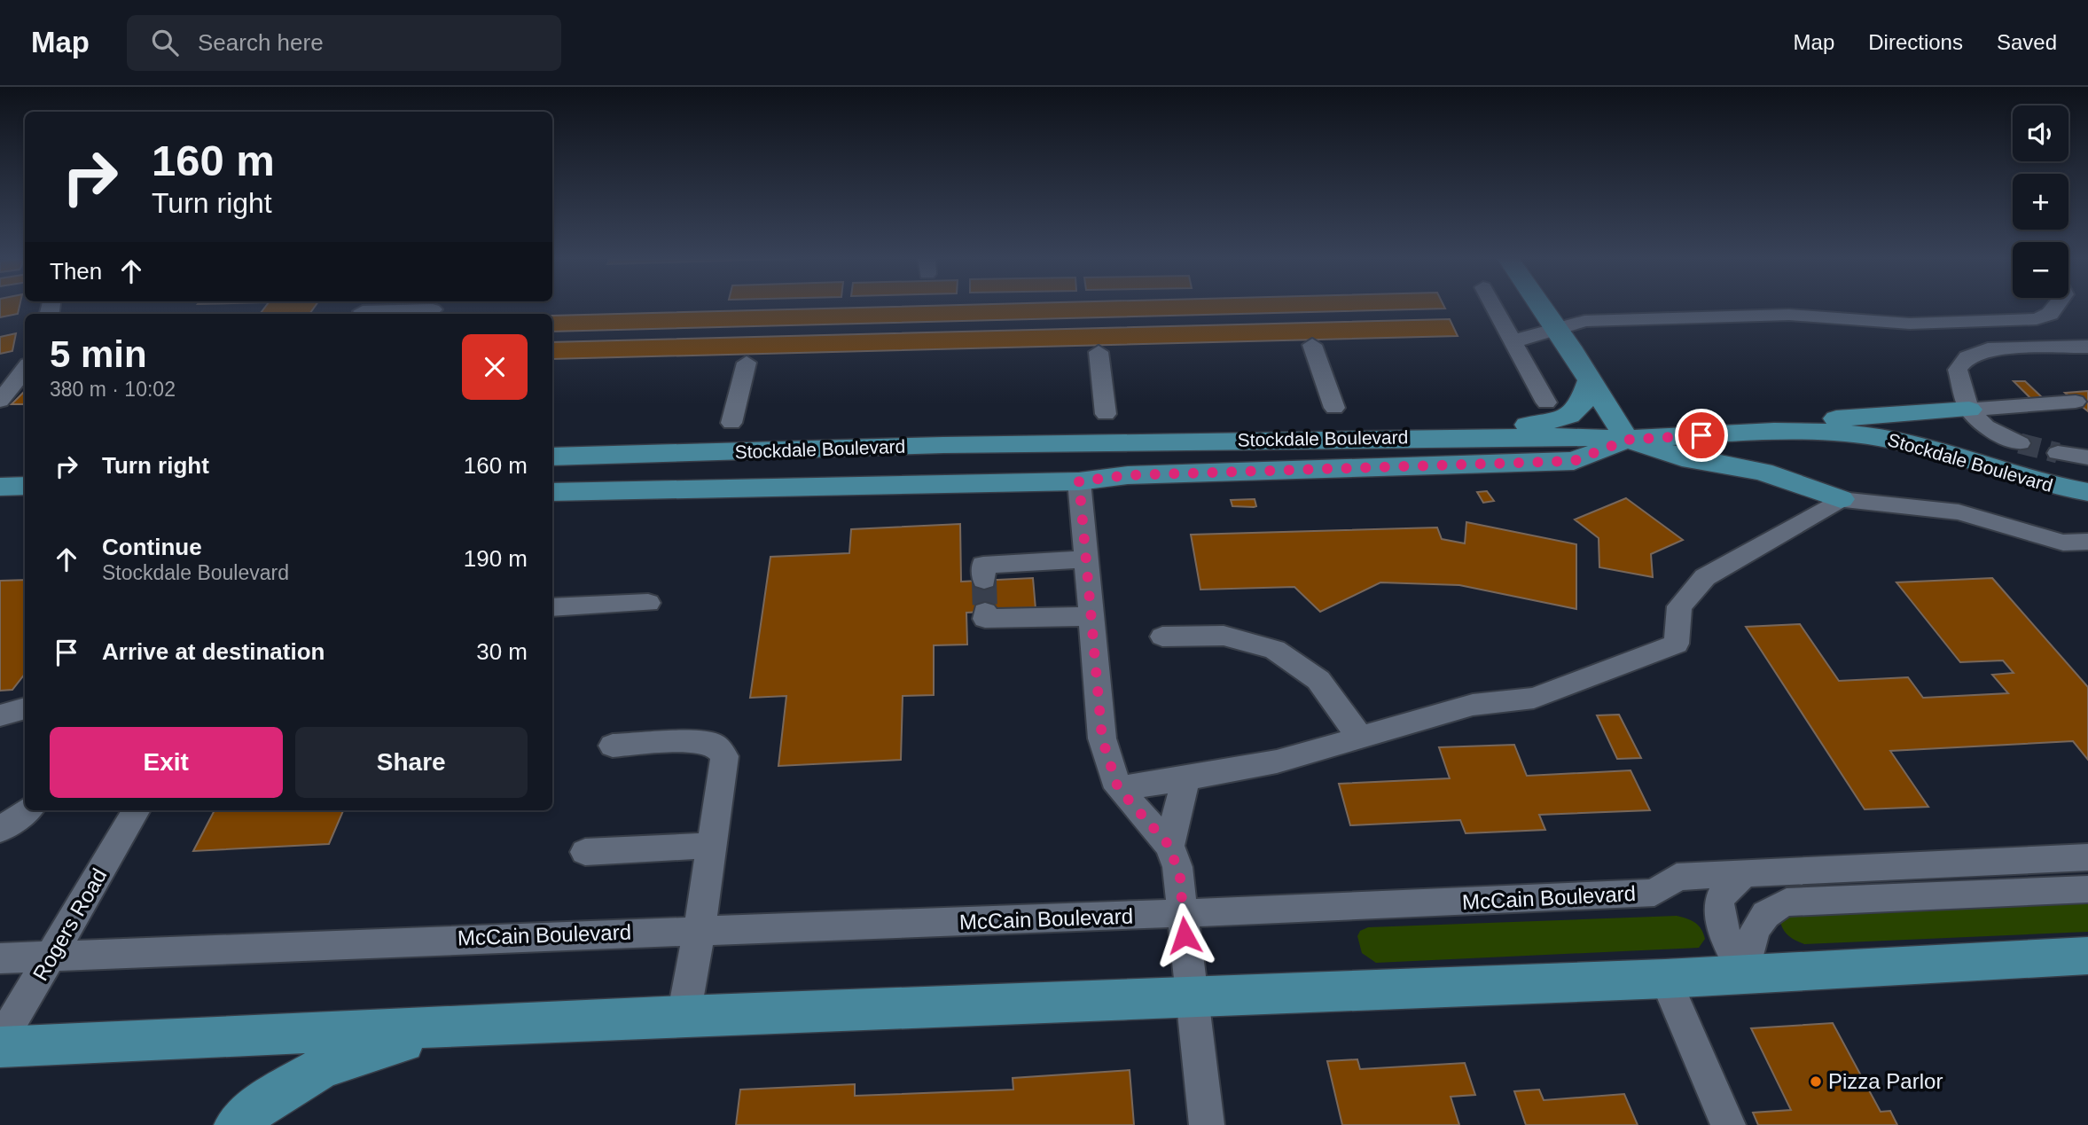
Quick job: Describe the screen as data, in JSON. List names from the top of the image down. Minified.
{"streets":{"main road":["Stockdale Boulevard"],"street":["McCain Boulevard","Rogers Road"]},"crossings":[["McCain Boulevard","Rogers Road"]],"places":["Pizza Parlor"],"page":{"header":"Map","search":"Search here","nav":["Map","Directions","Saved"],"map_buttons":["+","−"],"turn":["160 m","Turn right"],"then":"Then","heading":["5 min","380 m · 10:02"],"list":[{"name":"Turn right","value":"160 m"},{"name":"Continue","note":"Stockdale Boulevard","value":"190 m"},{"name":"Arrive at destination","value":"30 m"}],"buttons":["Exit","Share"]}}
